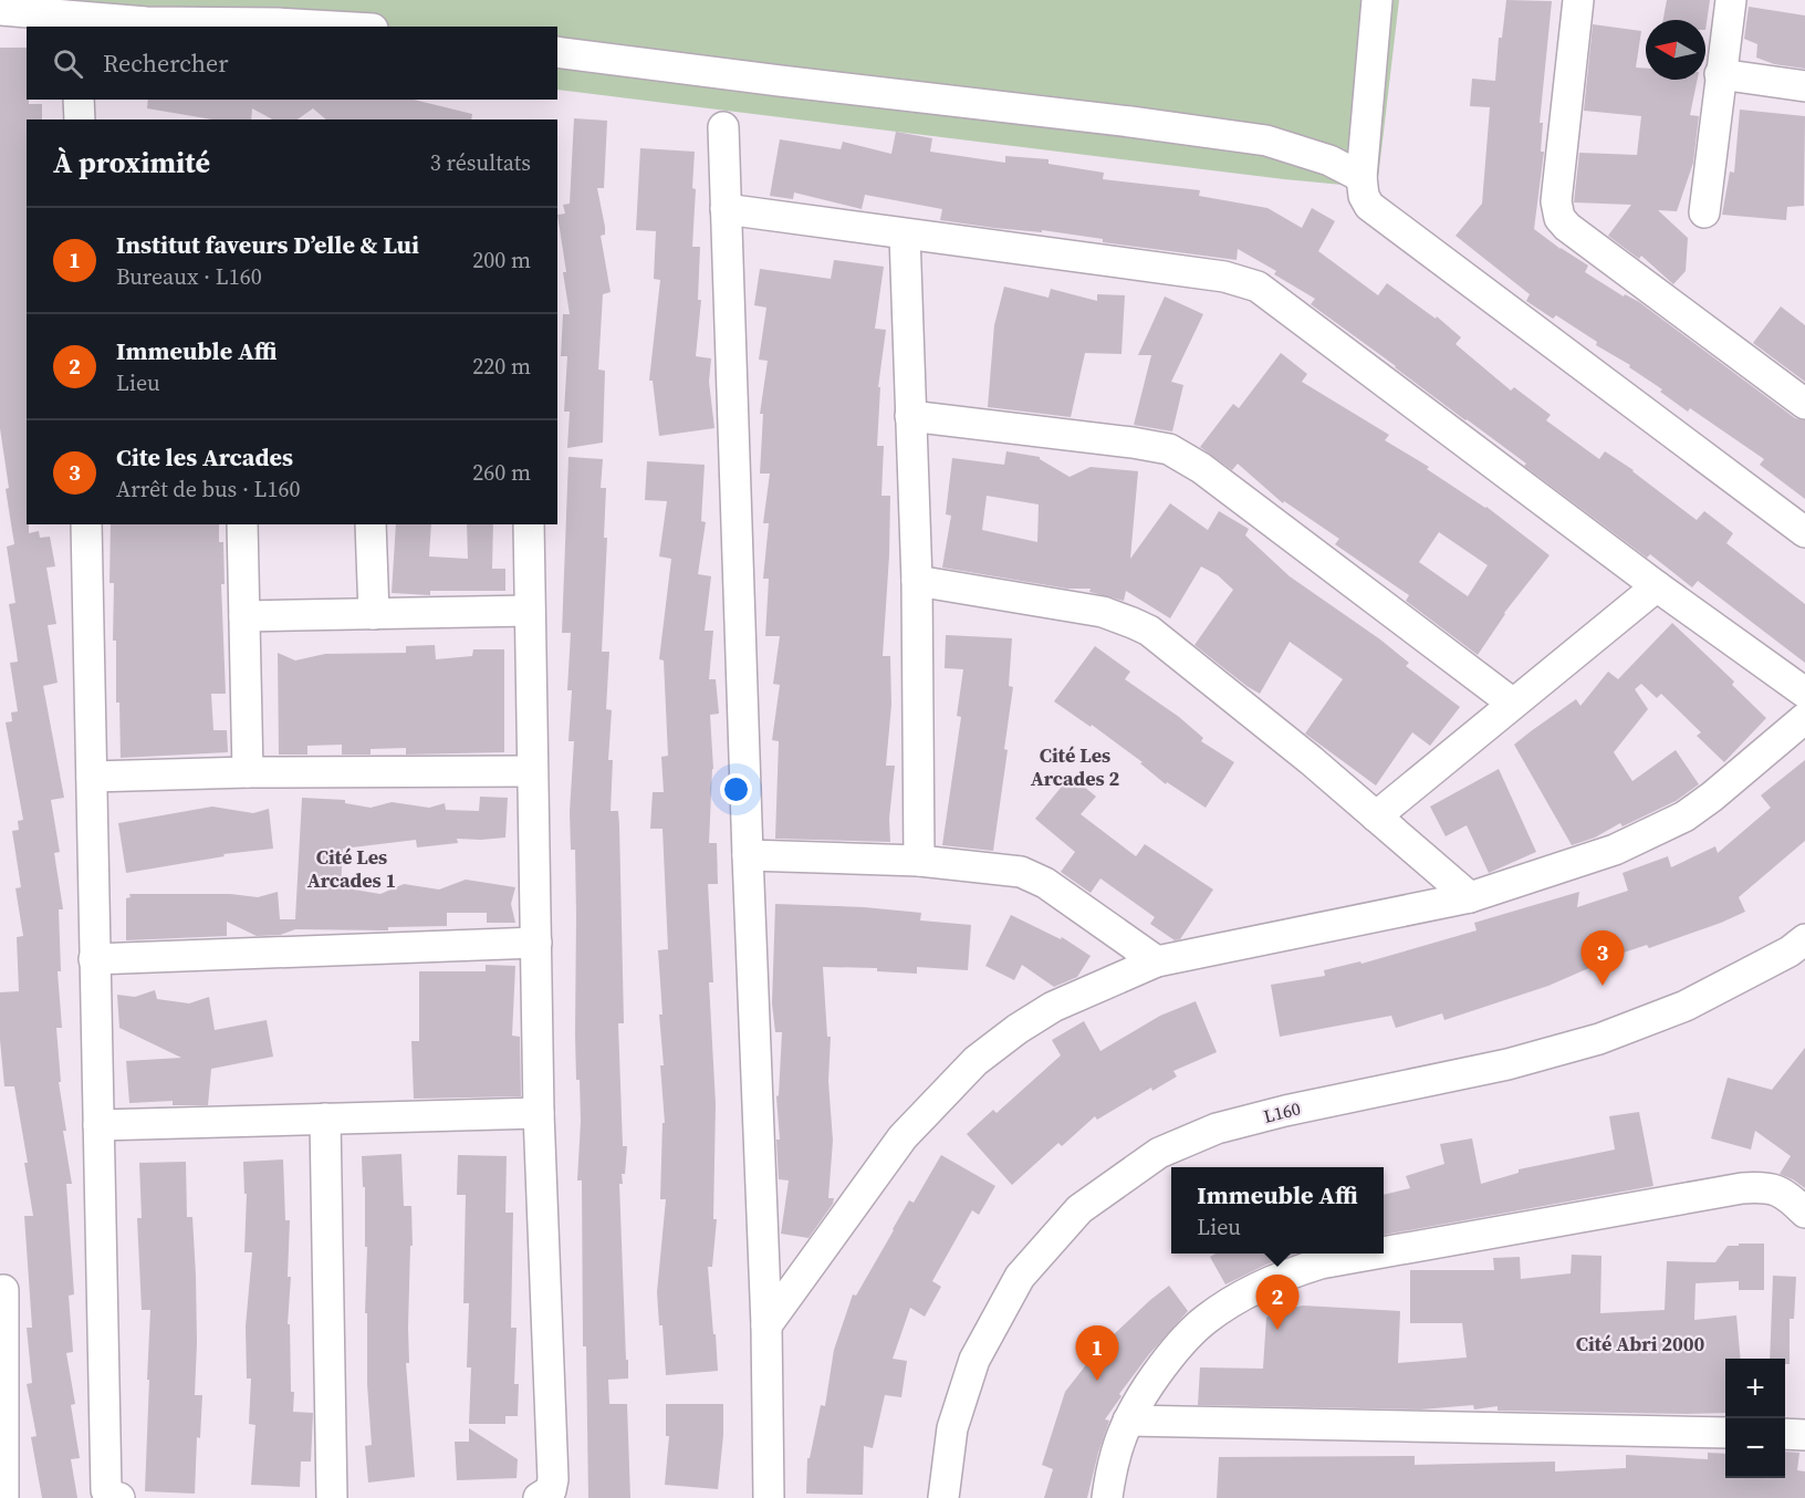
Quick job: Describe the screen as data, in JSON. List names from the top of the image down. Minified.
{"streets":{"street":["L160"]},"districts":["Cité Les Arcades 2","Cité Les Arcades 1","Cité Abri 2000"],"north":"left","page":{"search":"Rechercher","heading":["À proximité","3 résultats"],"list":[{"mark":"1","name":"Institut faveurs D’elle & Lui","note":"Bureaux · L160","value":"200 m"},{"mark":"2","name":"Immeuble Affi","note":"Lieu","value":"220 m"},{"mark":"3","name":"Cite les Arcades","note":"Arrêt de bus · L160","value":"260 m"}],"pins":["3","2","1"],"popup":["Immeuble Affi","Lieu"],"map_buttons":["+","−"]}}
